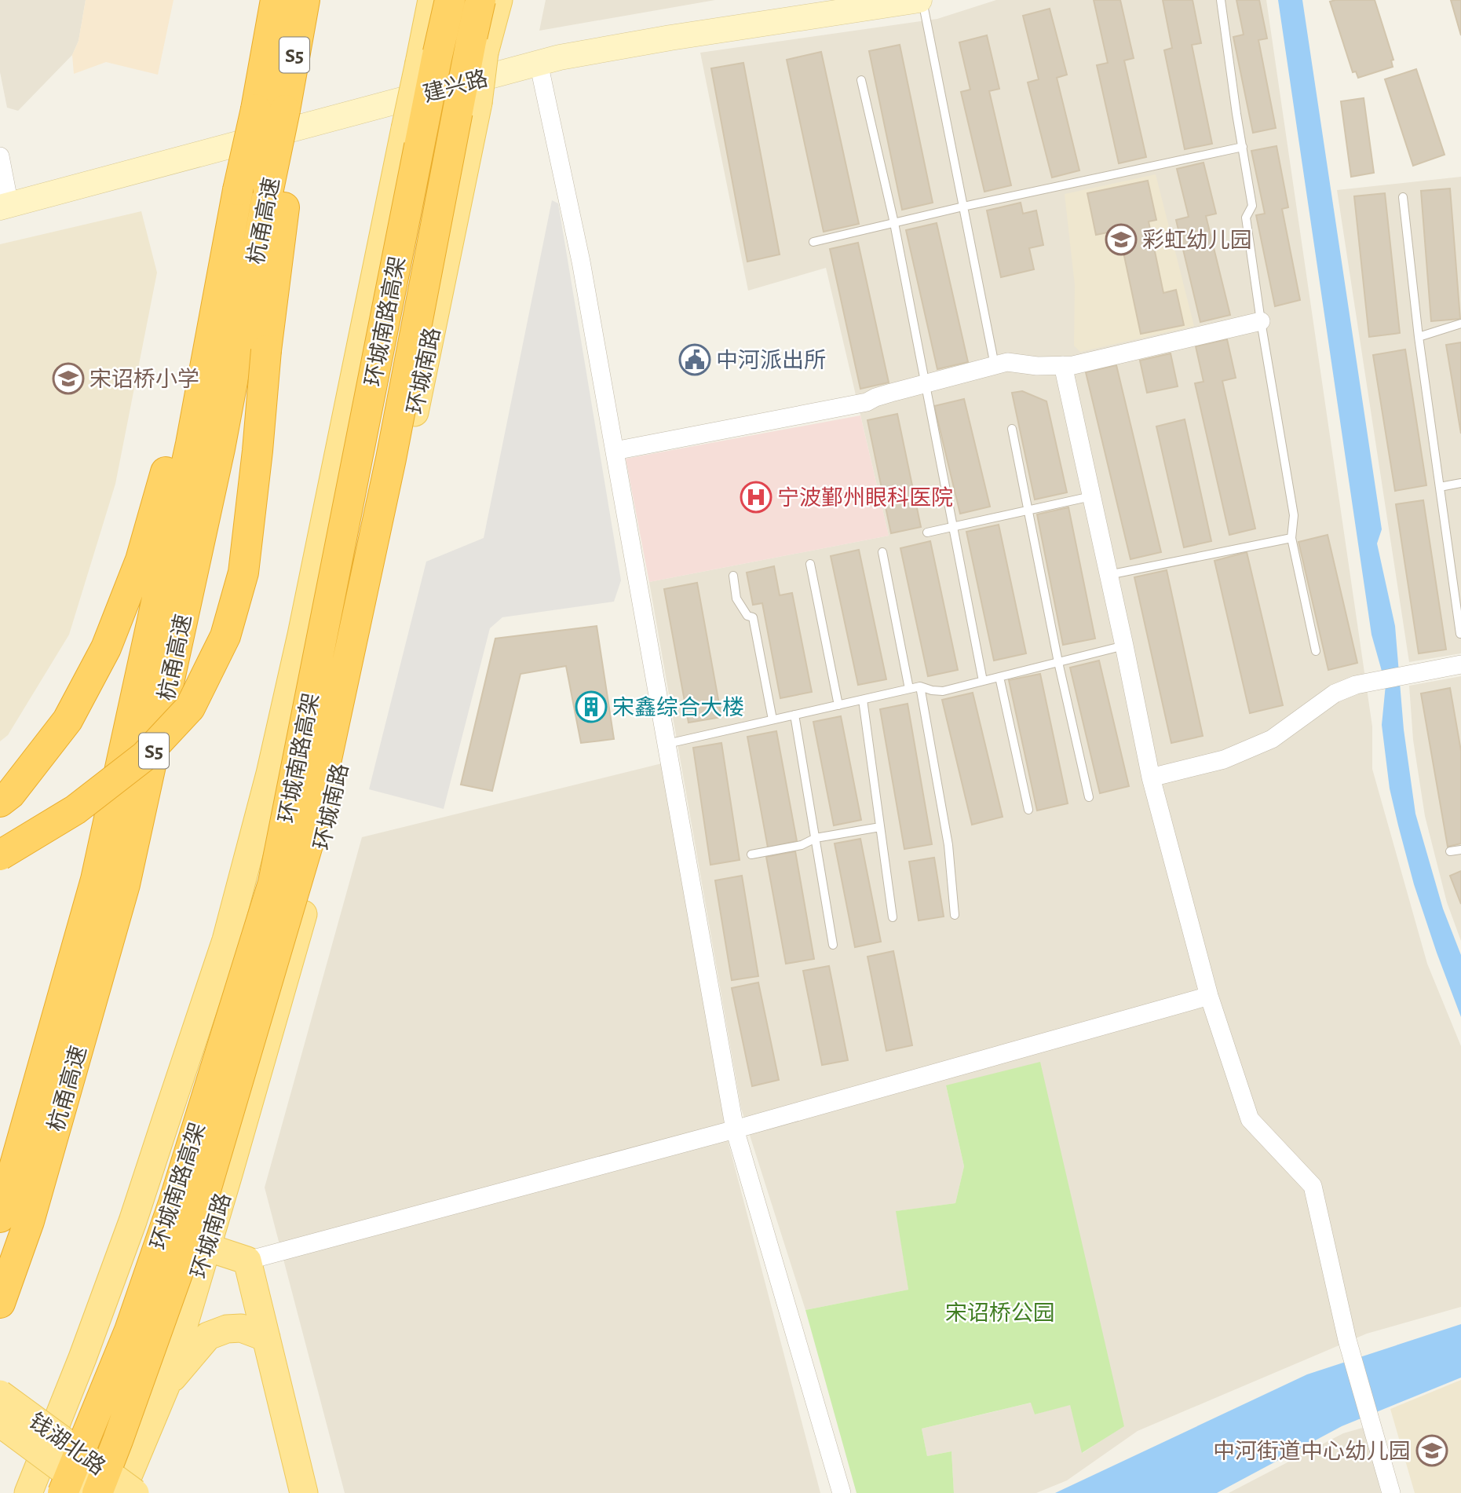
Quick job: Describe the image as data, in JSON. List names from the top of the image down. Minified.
{"streets":{"highway":["S5","杭甬高速","环城南路高架"],"main road":["环城南路","钱湖北路"],"street":["建兴路"]},"crossings":[["环城南路高架","钱湖北路"]],"parks":["宋诏桥公园"],"places":{"school or university":["彩虹幼儿园","宋诏桥小学","中河街道中心幼儿园"],"public building":["中河派出所"],"hospital":["宁波鄞州眼科医院"],"building":["宋鑫综合大楼"]}}
